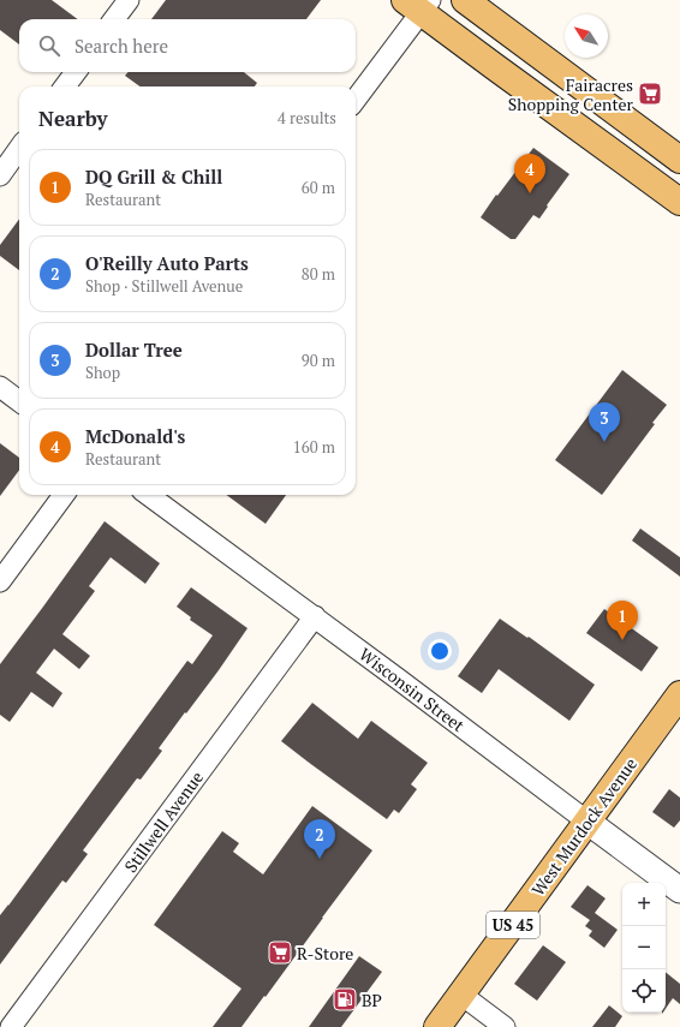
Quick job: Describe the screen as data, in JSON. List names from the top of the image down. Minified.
{"streets":{"main road":["West Murdock Avenue","US 45"],"street":["Wisconsin Street","Stillwell Avenue"]},"crossings":[["Wisconsin Street","Stillwell Avenue"],["Wisconsin Street","West Murdock Avenue"]],"places":{"supermarket":["Fairacres Shopping Center","R-Store"],"fuel station":["BP"]},"north":"top left","page":{"search":"Search here","heading":["Nearby","4 results"],"list":[{"mark":"1","name":"DQ Grill & Chill","note":"Restaurant","value":"60 m"},{"mark":"2","name":"O'Reilly Auto Parts","note":"Shop · Stillwell Avenue","value":"80 m"},{"mark":"3","name":"Dollar Tree","note":"Shop","value":"90 m"},{"mark":"4","name":"McDonald's","note":"Restaurant","value":"160 m"}],"pins":["4","3","1","2"],"map_buttons":["+","−"]}}
